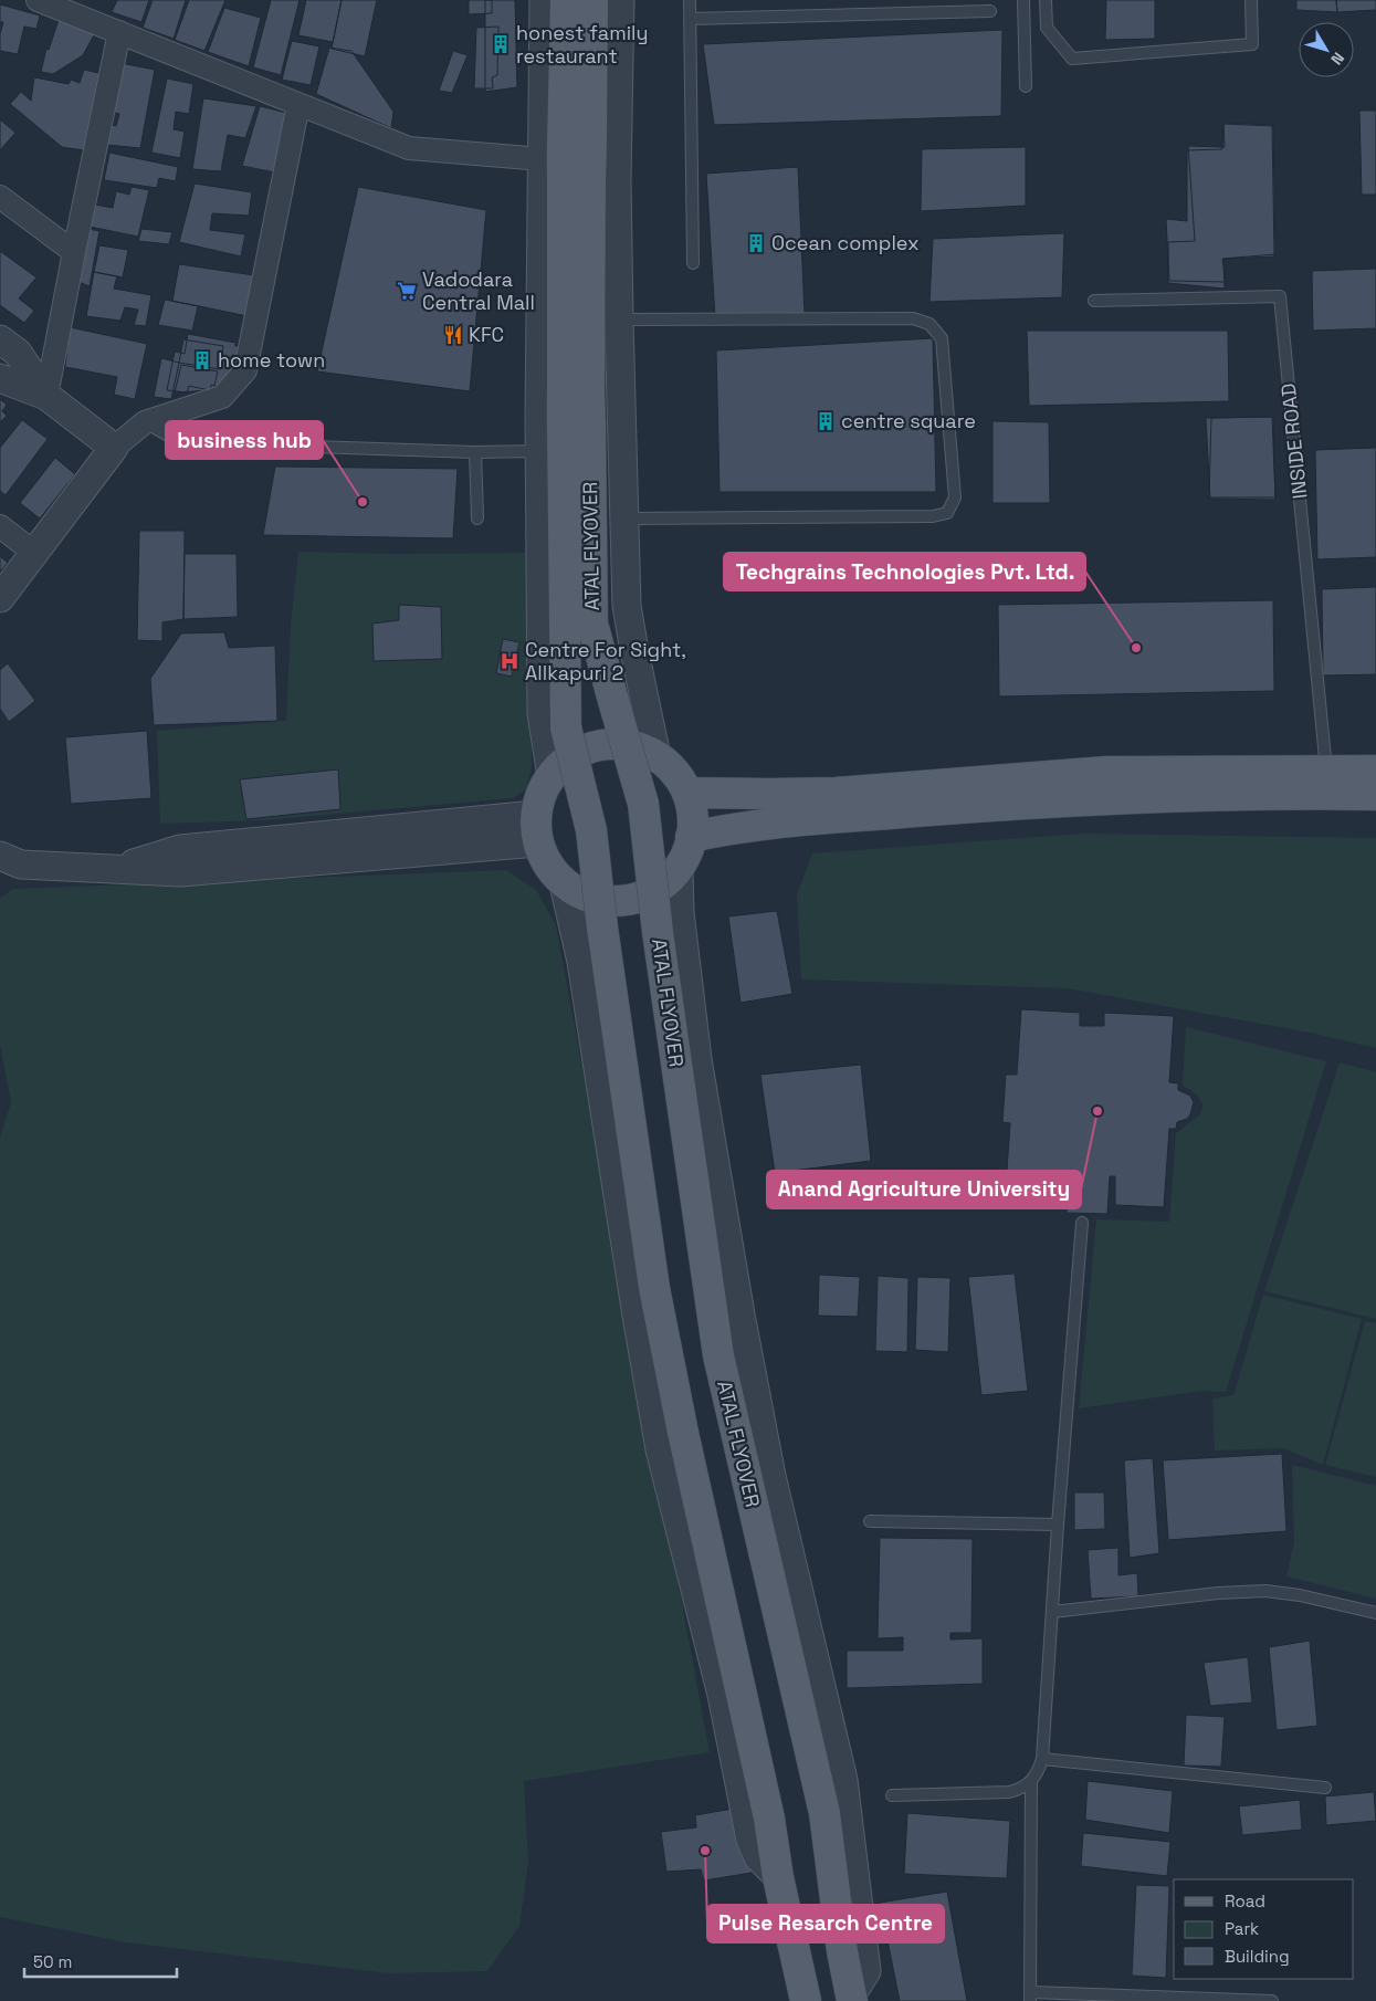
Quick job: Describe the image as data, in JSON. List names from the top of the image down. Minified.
{"streets":{"main road":["ATAL FLYOVER"],"lane":["INSIDE ROAD"]},"places":{"building":["honest family restaurant","Ocean complex","home town","centre square"],"supermarket":["Vadodara Central Mall"],"restaurant":["KFC"],"other":["business hub","Techgrains Technologies Pvt. Ltd.","Anand Agriculture University","Pulse Resarch Centre"],"hospital":["Centre For Sight, Allkapuri 2"]},"legend":["Road","Park","Building"],"scale_bar":"50 m","north":"bottom right"}
